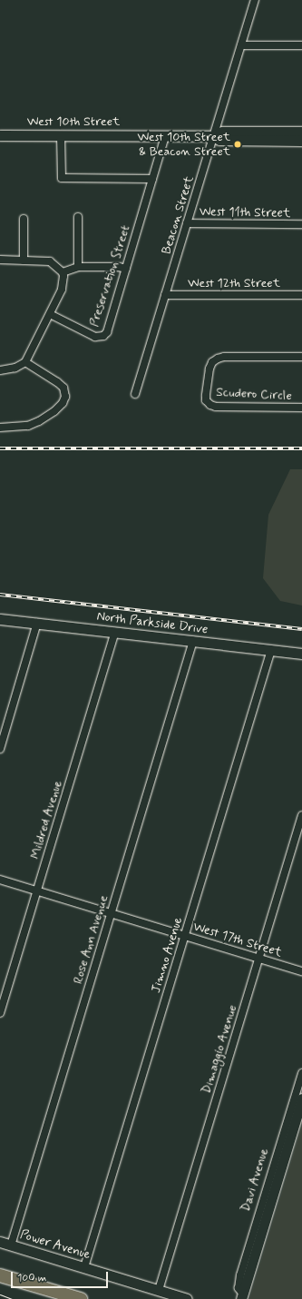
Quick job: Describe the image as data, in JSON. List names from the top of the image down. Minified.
{"streets":{"street":["West 10th Street","West 11th Street","Beacon Street","Preservation Street","West 12th Street","Scudero Circle","North Parkside Drive","Mildred Avenue","Rose Ann Avenue","West 17th Street","Jimno Avenue","Dimaggio Avenue","Davi Avenue","Power Avenue"]},"crossings":[["West 10th Street","Beacon Street"],["West 10th Street","Preservation Street"],["West 11th Street","Beacon Street"],["Beacon Street","West 12th Street"],["North Parkside Drive","Mildred Avenue"],["North Parkside Drive","Rose Ann Avenue"],["North Parkside Drive","Jimno Avenue"],["Mildred Avenue","West 17th Street"],["Rose Ann Avenue","West 17th Street"],["Rose Ann Avenue","Power Avenue"],["West 17th Street","Jimno Avenue"],["West 17th Street","Dimaggio Avenue"],["Jimno Avenue","Power Avenue"],["Dimaggio Avenue","Power Avenue"]],"places":["West 10th Street & Beacon Street"],"scale_bar":"100 m"}
